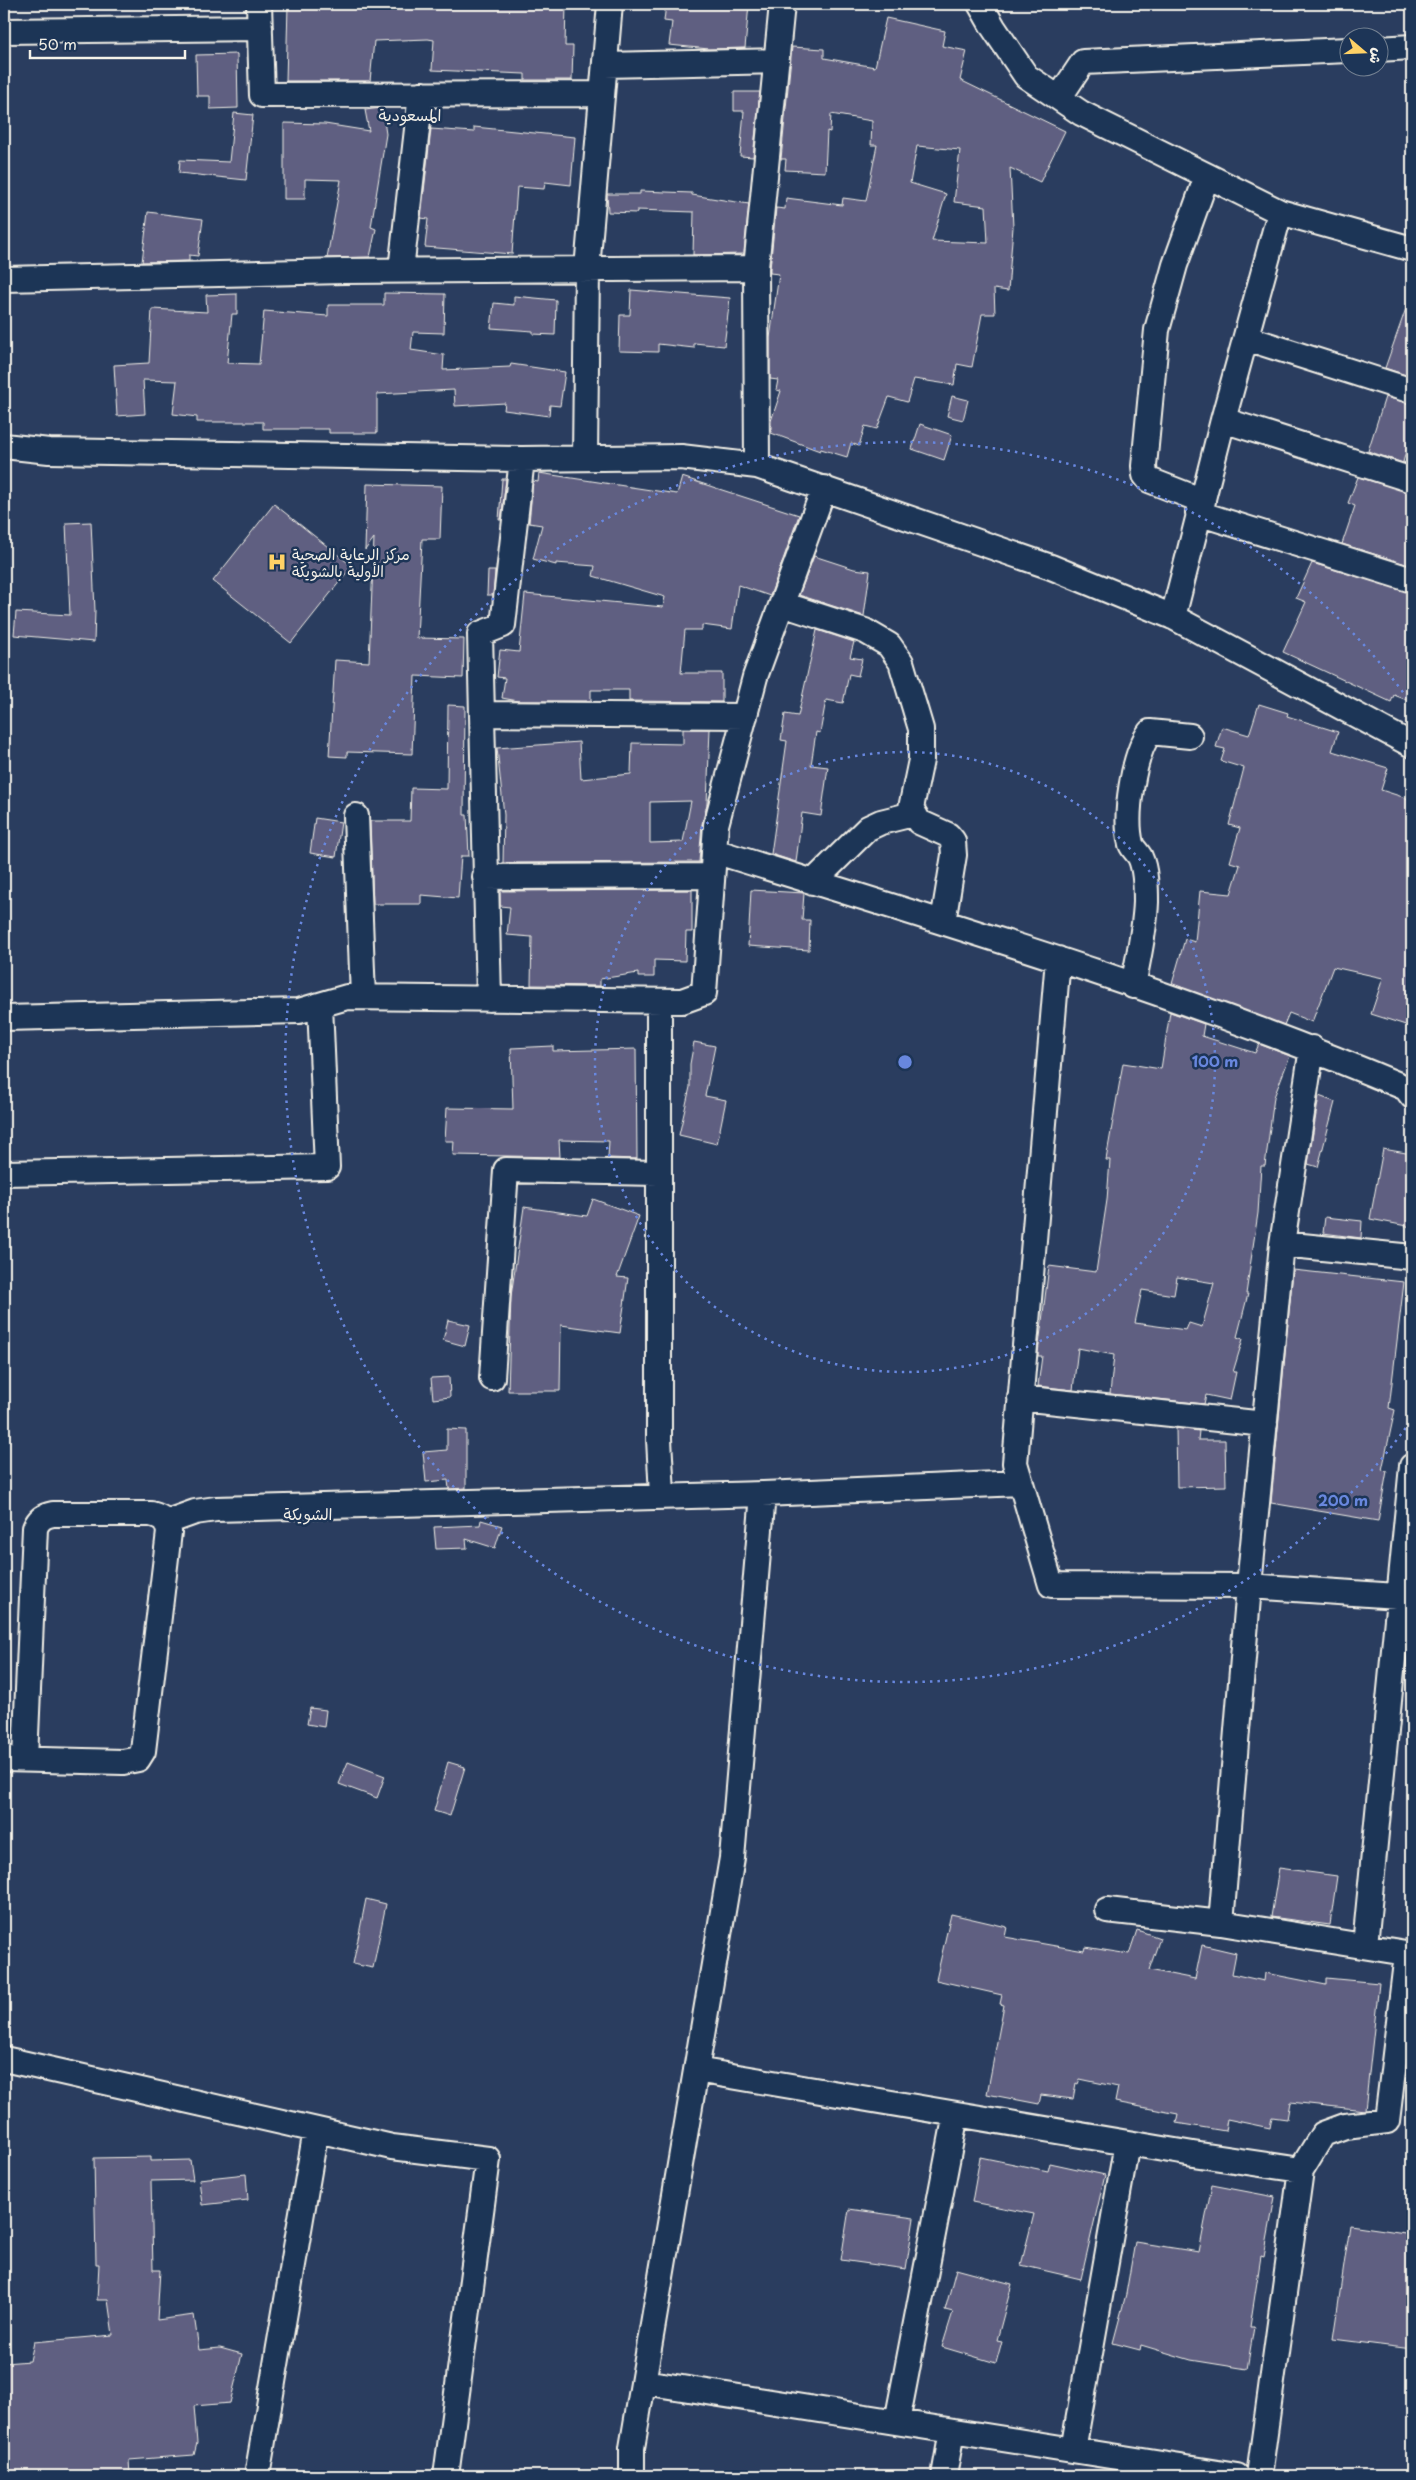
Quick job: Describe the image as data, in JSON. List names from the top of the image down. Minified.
{"districts":["المسعودية","الشويكة"],"places":{"hospital":["مركز الرعاية الصحية الأولية بالشويكة"]},"scale_bar":"50 m","north":"right","rings":["100 m","200 m"]}
